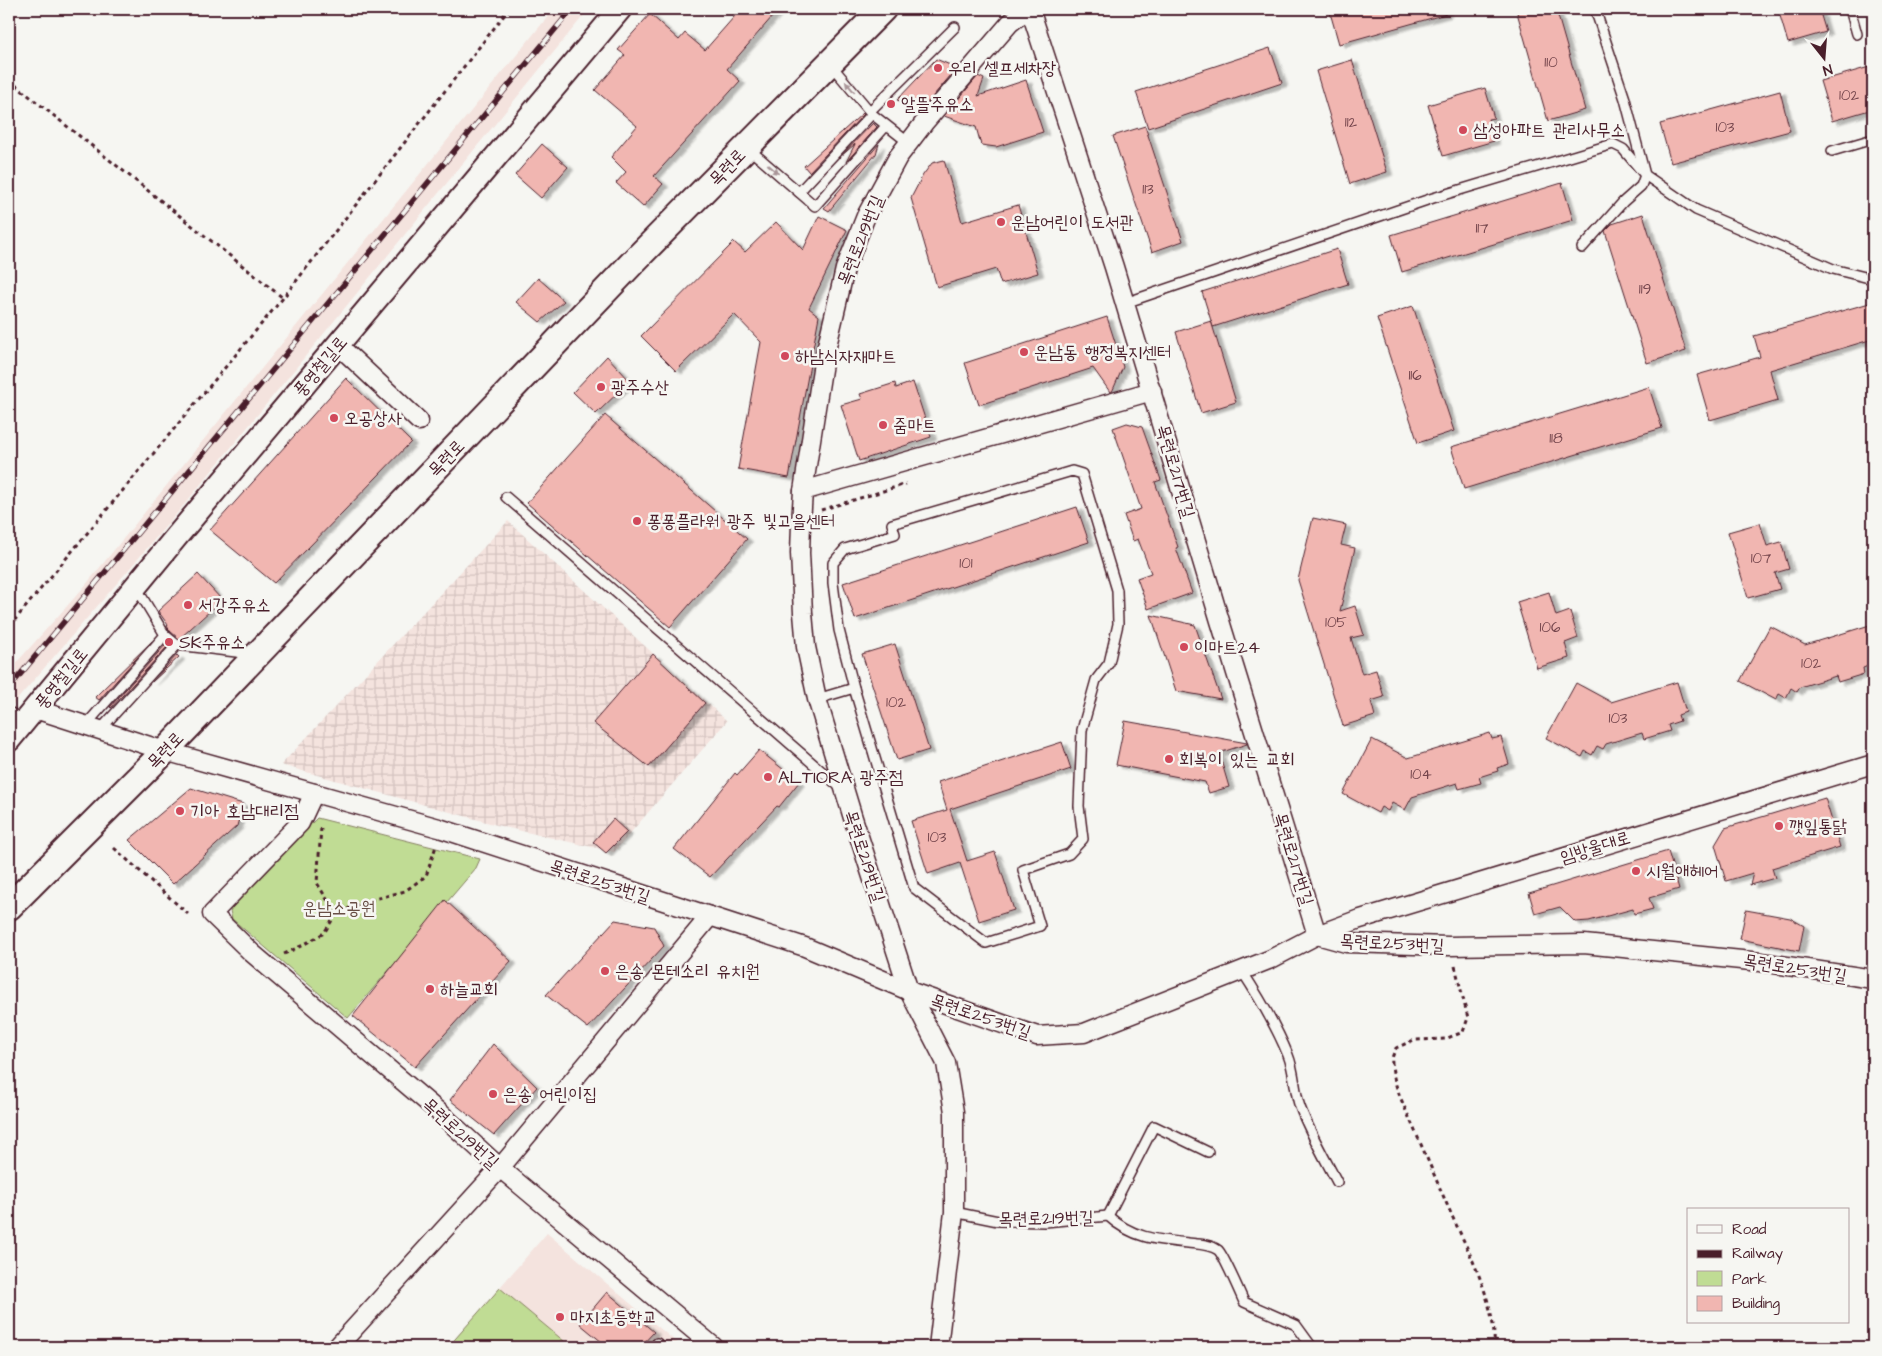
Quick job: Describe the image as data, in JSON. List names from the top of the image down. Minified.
{"streets":{"main road":["목련로"],"street":["목련로219번길","풍영철길로","목련로217번길","임방울대로","목련로253번길"]},"crossings":[["목련로","목련로253번길"],["목련로219번길","목련로217번길"],["목련로219번길","목련로253번길"],["풍영철길로","목련로253번길"],["목련로217번길","임방울대로"],["목련로217번길","목련로253번길"],["임방울대로","목련로253번길"]],"parks":["운남소공원"],"places":["우리 셀프세차장","알뜰주유소","삼성아파트 관리사무소","운남어린이 도서관","운남동 행정복지센터","하남식자재마트","광주수산","오공상사","줌마트","퐁퐁플라워 광주 빛고을센터","서강주유소","SK주유소","이마트24","회복이 있는 교회","ALTIORA 광주점","기아 호남대리점","깻잎통닭","시월애헤어","은송 몬테소리 유치원","하늘교회","은송 어린이집","마지초등학교"],"house_numbers":["110","102","112","103","113","117","119","116","118","107","101","105","106","102","102","103","104","103"],"legend":["Road","Railway","Park","Building"],"north":"bottom"}
